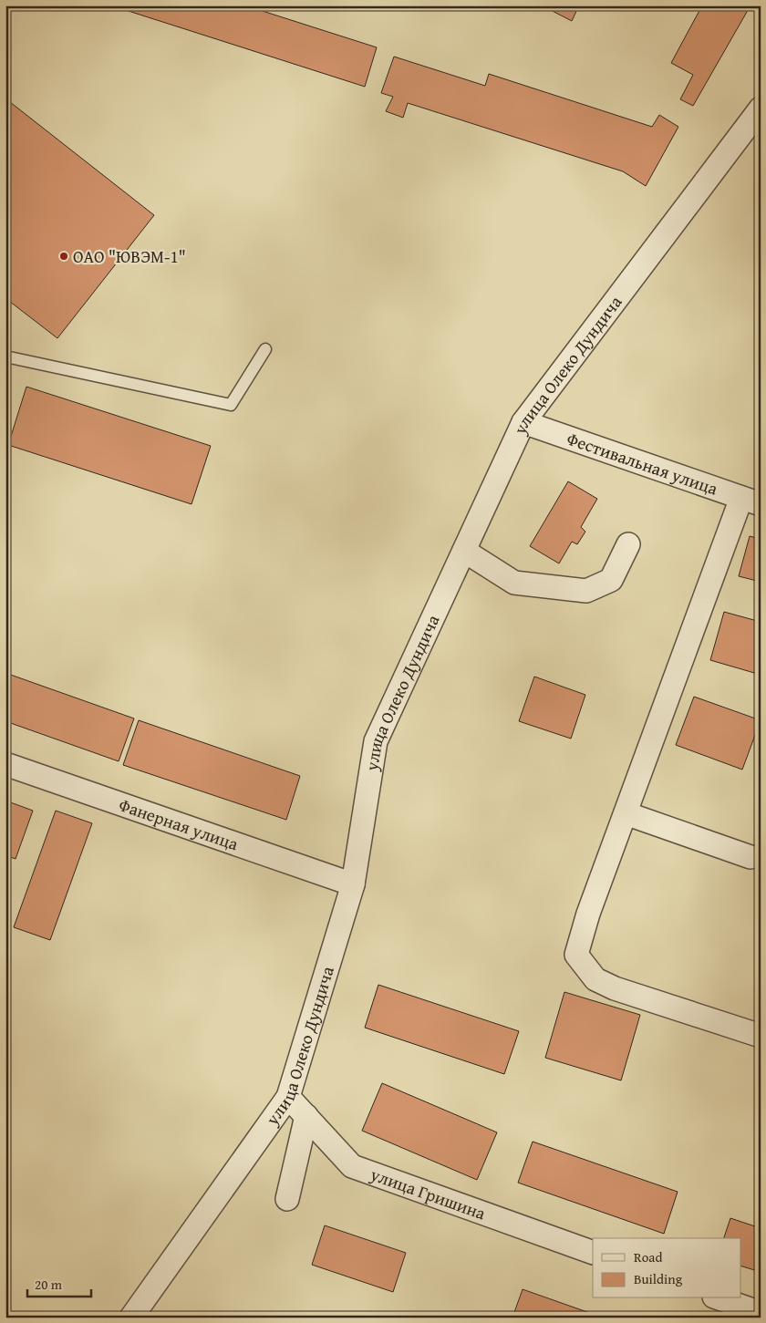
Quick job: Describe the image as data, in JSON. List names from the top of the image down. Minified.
{"streets":{"street":["улица Олеко Дундича","Фестивальная улица","Фанерная улица","улица Гришина"]},"crossings":[["улица Олеко Дундича","Фестивальная улица"],["улица Олеко Дундича","Фанерная улица"],["улица Олеко Дундича","улица Гришина"]],"places":["ОАО \"ЮВЭМ-1\""],"legend":["Road","Building"],"scale_bar":"20 m"}
